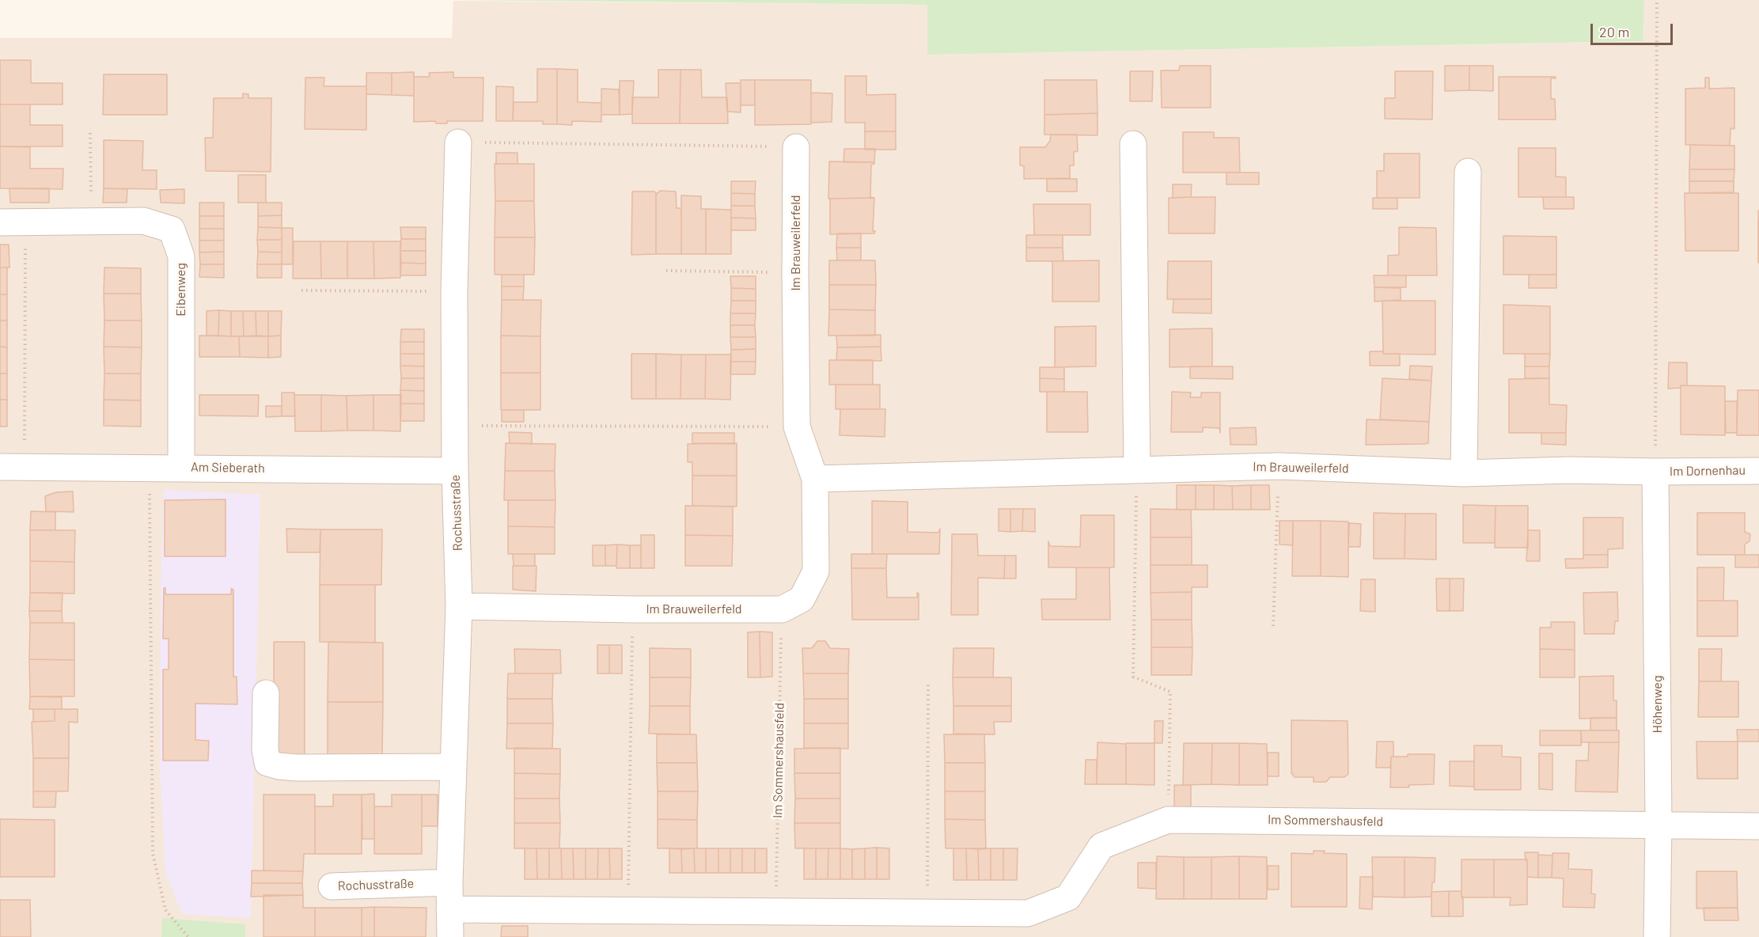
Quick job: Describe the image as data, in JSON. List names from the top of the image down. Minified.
{"streets":{"street":["Im Brauweilerfeld","Eibenweg","Am Sieberath","Im Dornenhau","Rochusstraße","Höhenweg","Im Sommershausfeld"]},"crossings":[["Im Brauweilerfeld","Im Dornenhau"],["Im Brauweilerfeld","Rochusstraße"],["Im Brauweilerfeld","Höhenweg"],["Im Brauweilerfeld","Im Sommershausfeld"],["Eibenweg","Am Sieberath"],["Am Sieberath","Rochusstraße"],["Im Dornenhau","Höhenweg"],["Rochusstraße","Im Sommershausfeld"],["Höhenweg","Im Sommershausfeld"]],"scale_bar":"20 m"}
